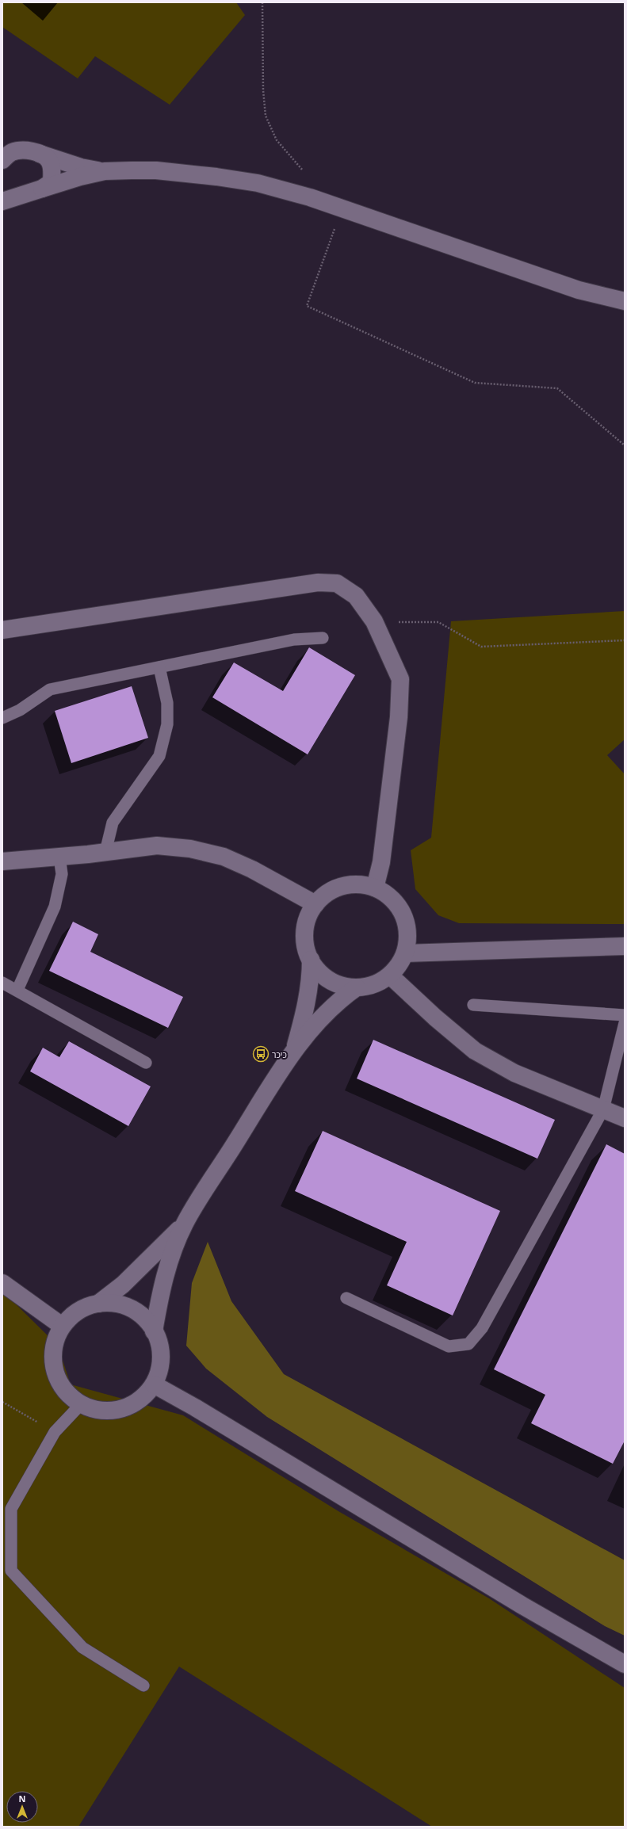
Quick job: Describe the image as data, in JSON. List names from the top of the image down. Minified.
{"places":{"bus stop":["כיכר"]},"north":"top"}
